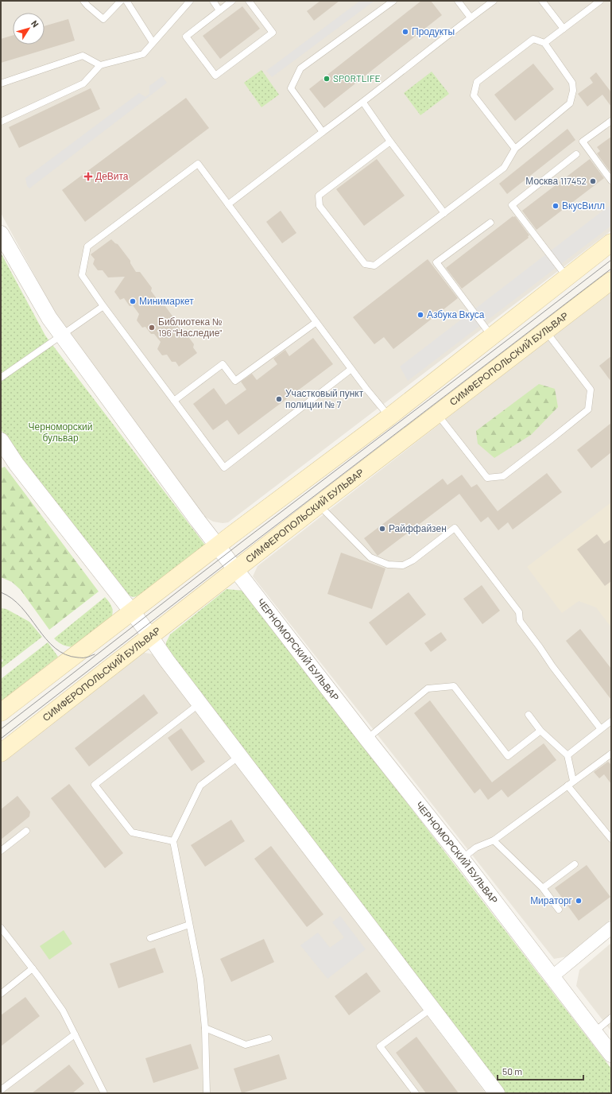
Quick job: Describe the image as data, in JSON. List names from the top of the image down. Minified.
{"streets":{"main road":["СИМФЕРОПОЛЬСКИЙ БУЛЬВАР"],"street":["ЧЕРНОМОРСКИЙ БУЛЬВАР"]},"crossings":[["СИМФЕРОПОЛЬСКИЙ БУЛЬВАР","ЧЕРНОМОРСКИЙ БУЛЬВАР"]],"parks":["Черноморский бульвар"],"places":{"other":["Продукты","SPORTLIFE","Москва 117452","ВкусВилл","Минимаркет","Азбука Вкуса","Библиотека № 196 \"Наследие\"","Участковый пункт полиции № 7","Райффайзен","Мираторг"],"health":["ДеВита"]},"scale_bar":"50 m","north":"top right"}
